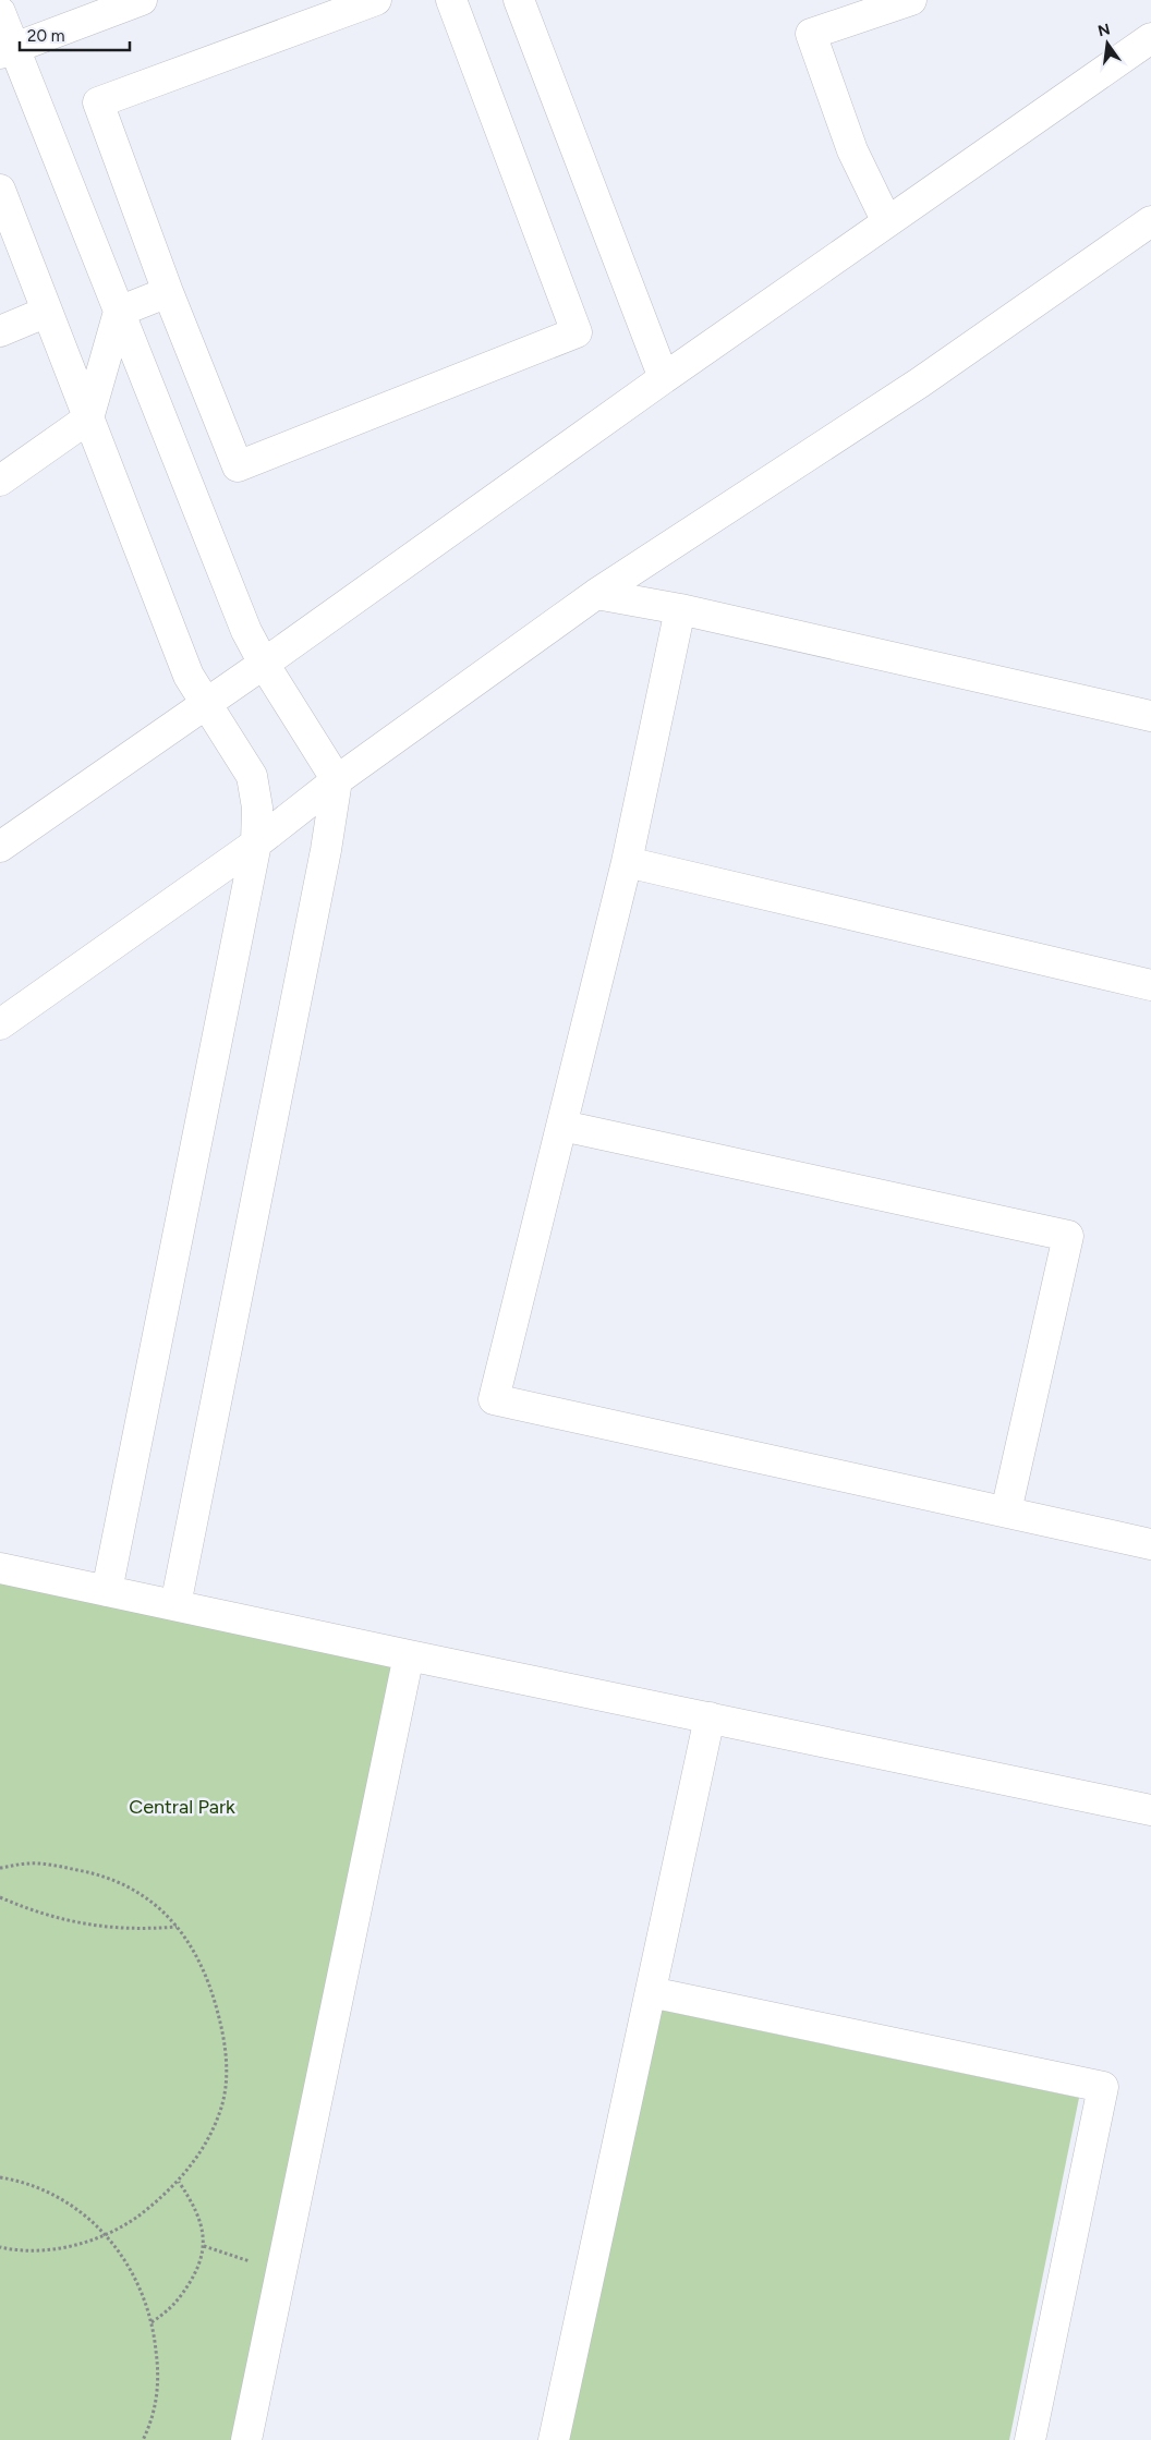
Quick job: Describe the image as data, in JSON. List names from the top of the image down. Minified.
{"parks":["Central Park"],"scale_bar":"20 m","north":"top"}
